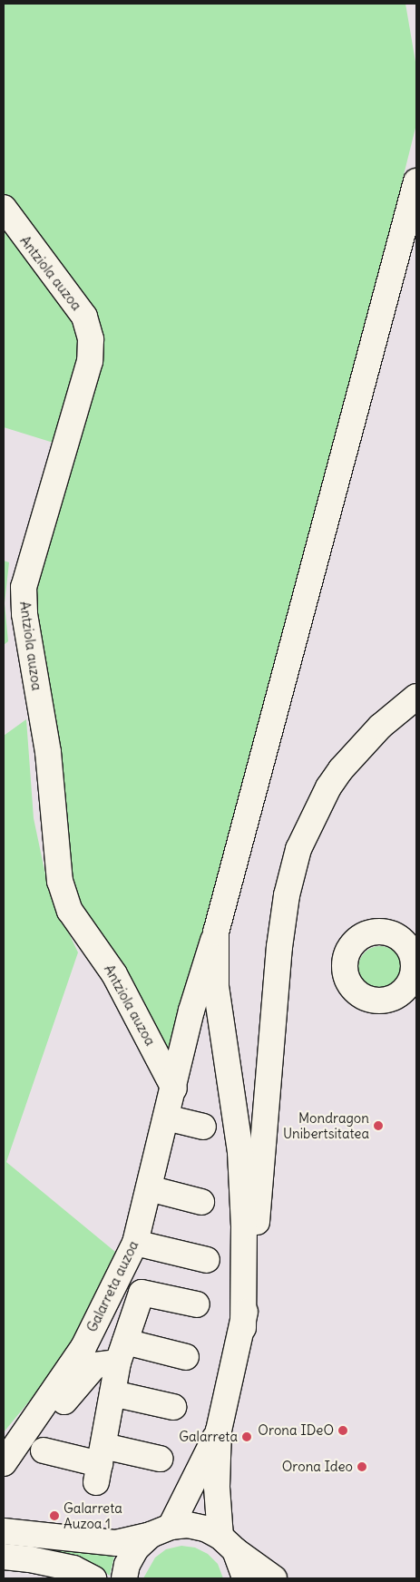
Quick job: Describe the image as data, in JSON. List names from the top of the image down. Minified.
{"streets":{"street":["Antziola auzoa","Galarreta auzoa"]},"crossings":[["Antziola auzoa","Galarreta auzoa"]],"places":["Mondragon Unibertsitatea","Orona IDeO","Galarreta","Orona Ideo","Galarreta Auzoa 1"]}
